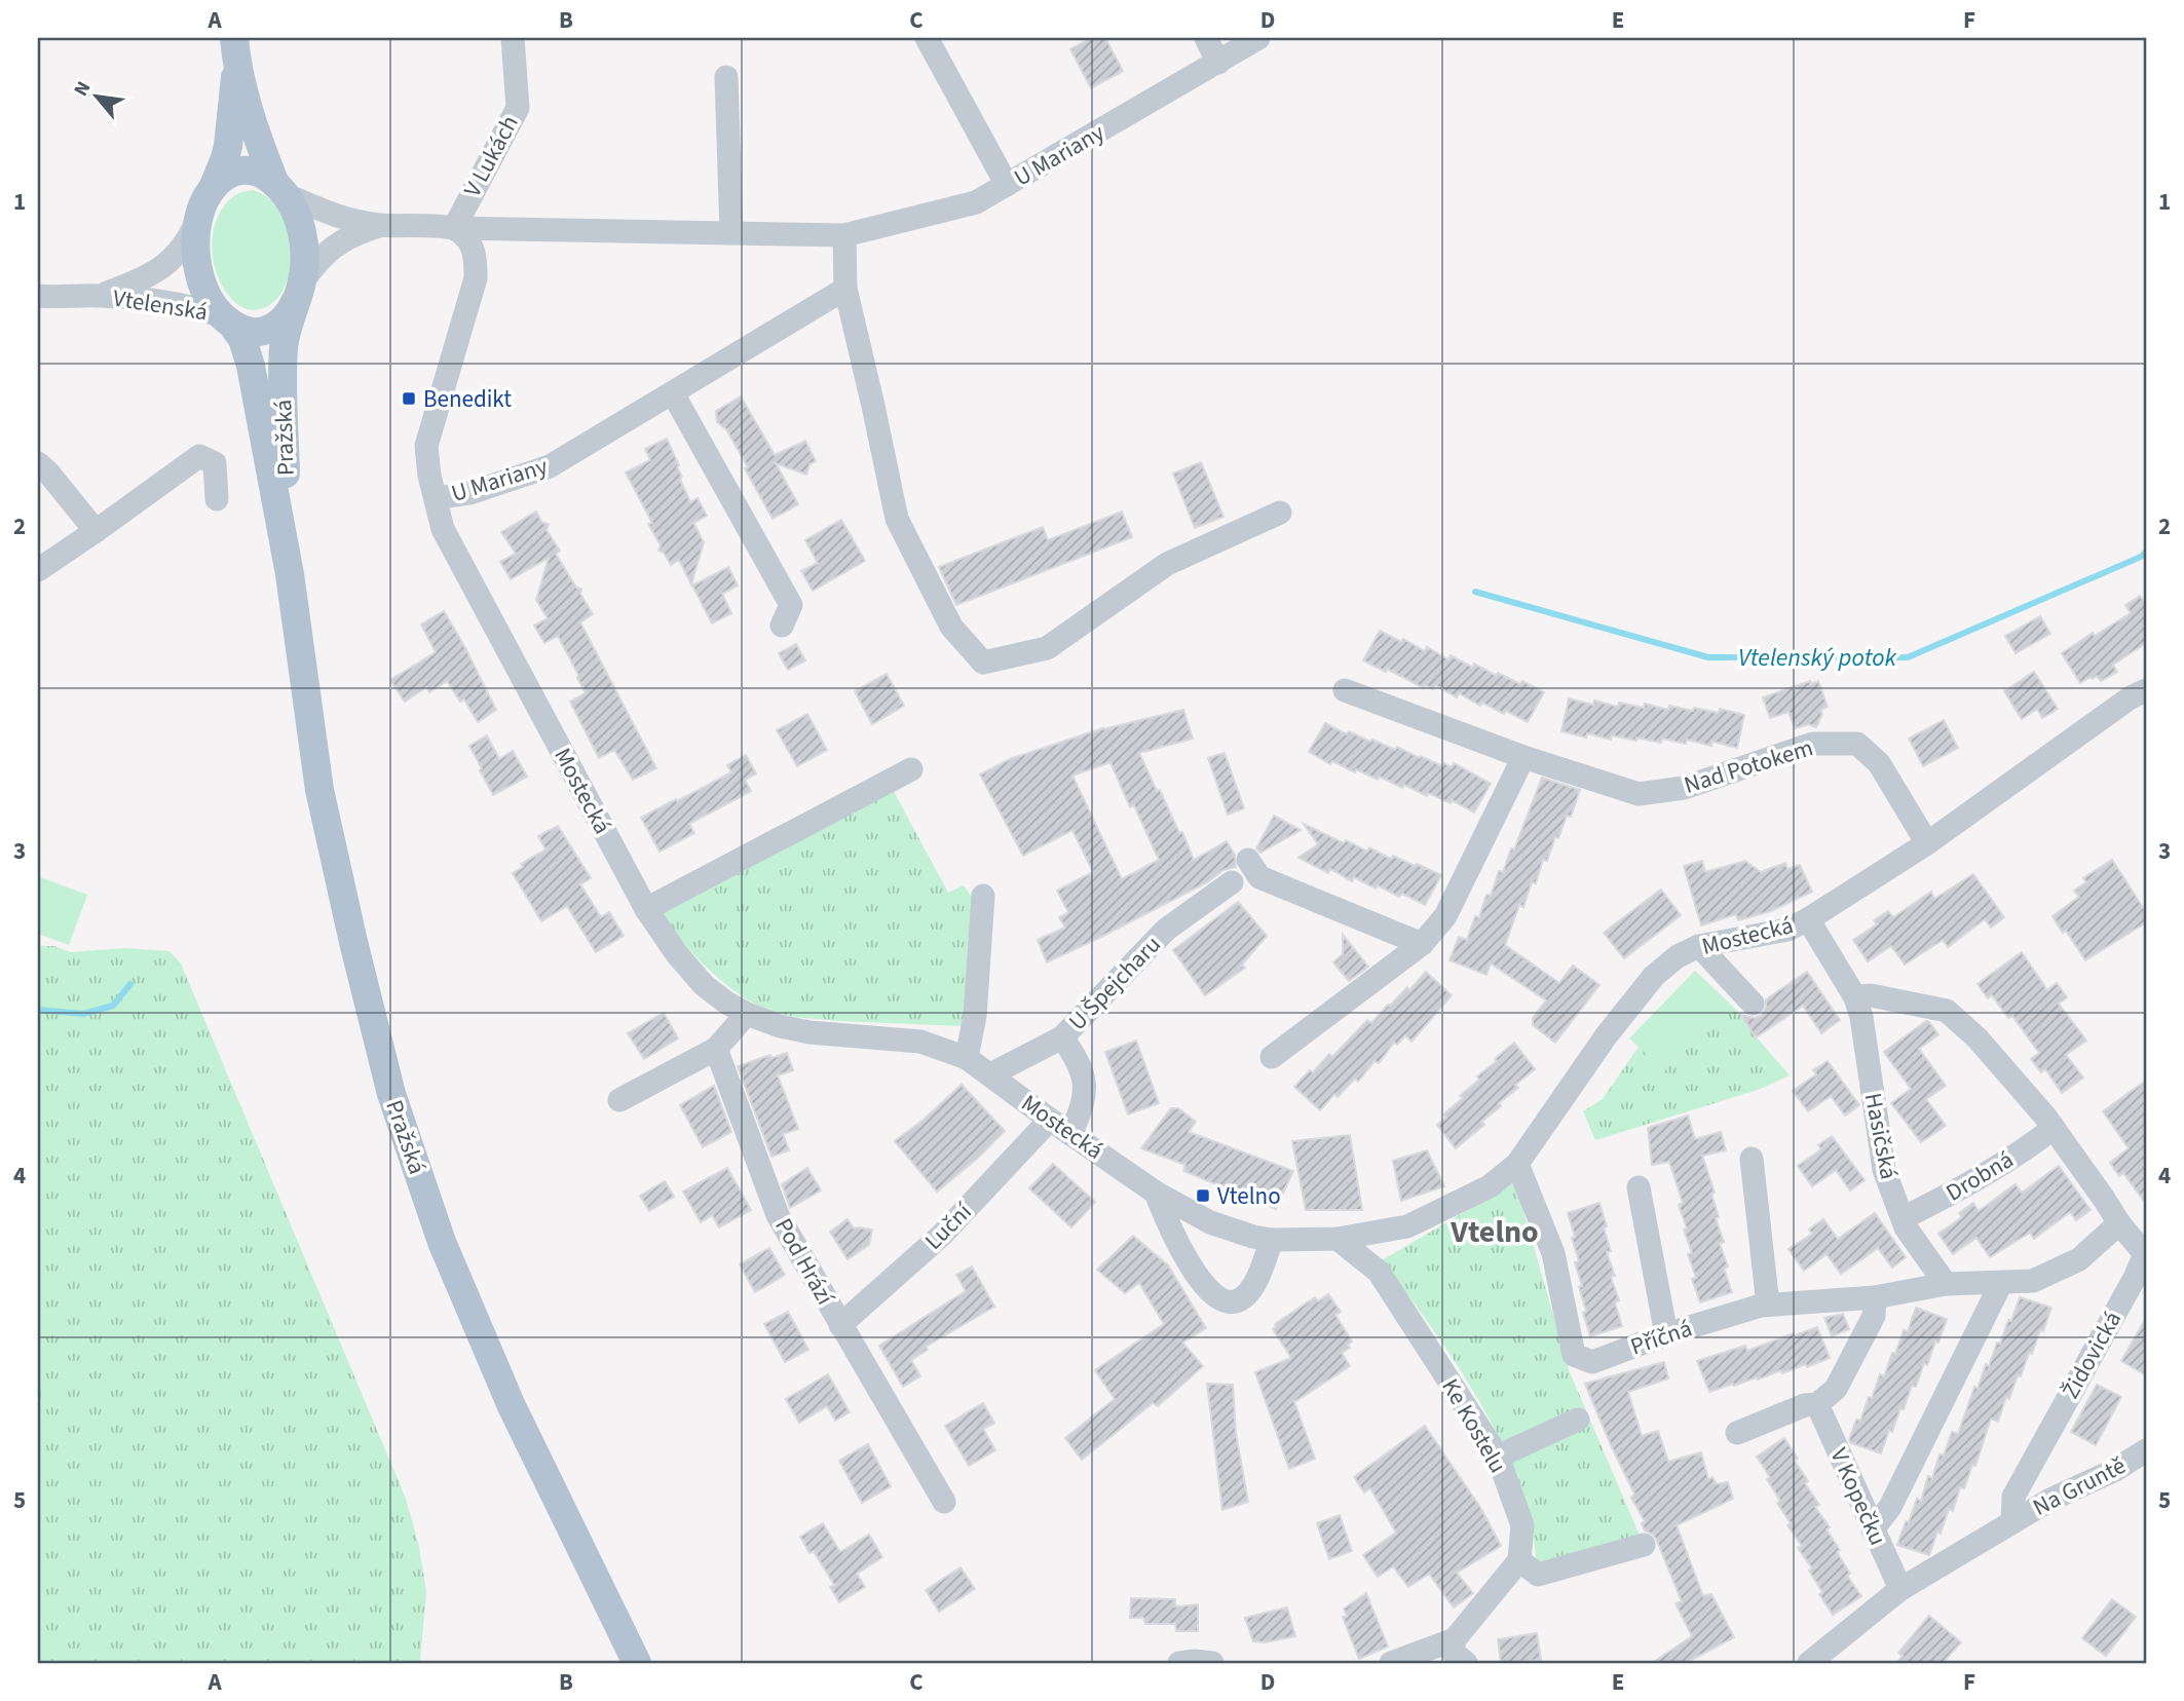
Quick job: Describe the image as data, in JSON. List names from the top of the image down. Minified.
{"streets":{"main road":["Pražská"],"street":["U Mariany","V Lukách","Vtelenská","Nad Potokem","Mostecká","U Špejcharu","Hasičská","Drobná","Luční","Pod Hrází","Příčná","Židovická","Ke Kostelu","Na Gruntě","V Kopečku"]},"crossings":[["U Mariany","V Lukách"],["U Mariany","Mostecká"],["V Lukách","Mostecká"],["Vtelenská","Pražská"],["Nad Potokem","Mostecká"],["Mostecká","U Špejcharu"],["Mostecká","Hasičská"],["Mostecká","Luční"],["Mostecká","Příčná"],["Mostecká","Ke Kostelu"],["Hasičská","Drobná"],["Hasičská","Příčná"],["Hasičská","Židovická"],["Drobná","Židovická"],["Luční","Pod Hrází"],["Židovická","Na Gruntě"]],"districts":["Vtelno"],"water":["Vtelenský potok"],"places":{"transit":["Benedikt","Vtelno"]},"north":"top left","grid":{"columns":["A","B","C","D","E","F"],"rows":["1","2","3","4","5"]}}
